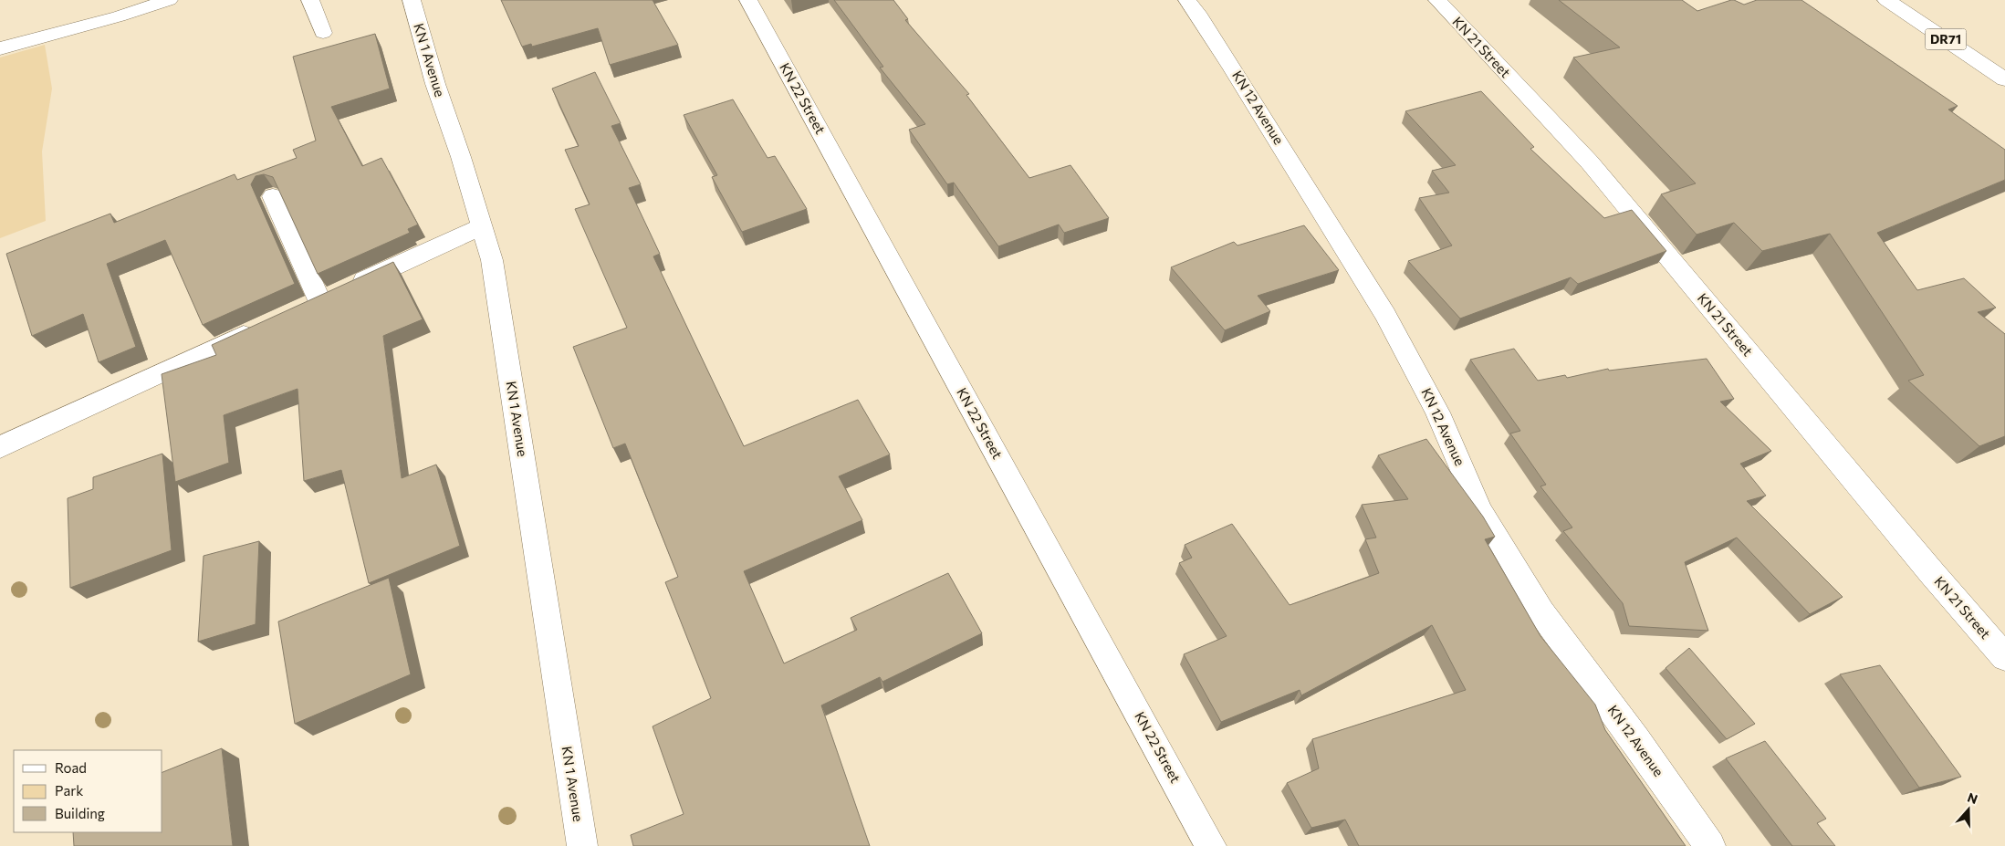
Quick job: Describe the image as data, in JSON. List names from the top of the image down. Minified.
{"streets":{"street":["DR71","KN 21 Street","KN 1 Avenue","KN 22 Street","KN 12 Avenue"]},"legend":["Road","Park","Building"],"north":"top"}
